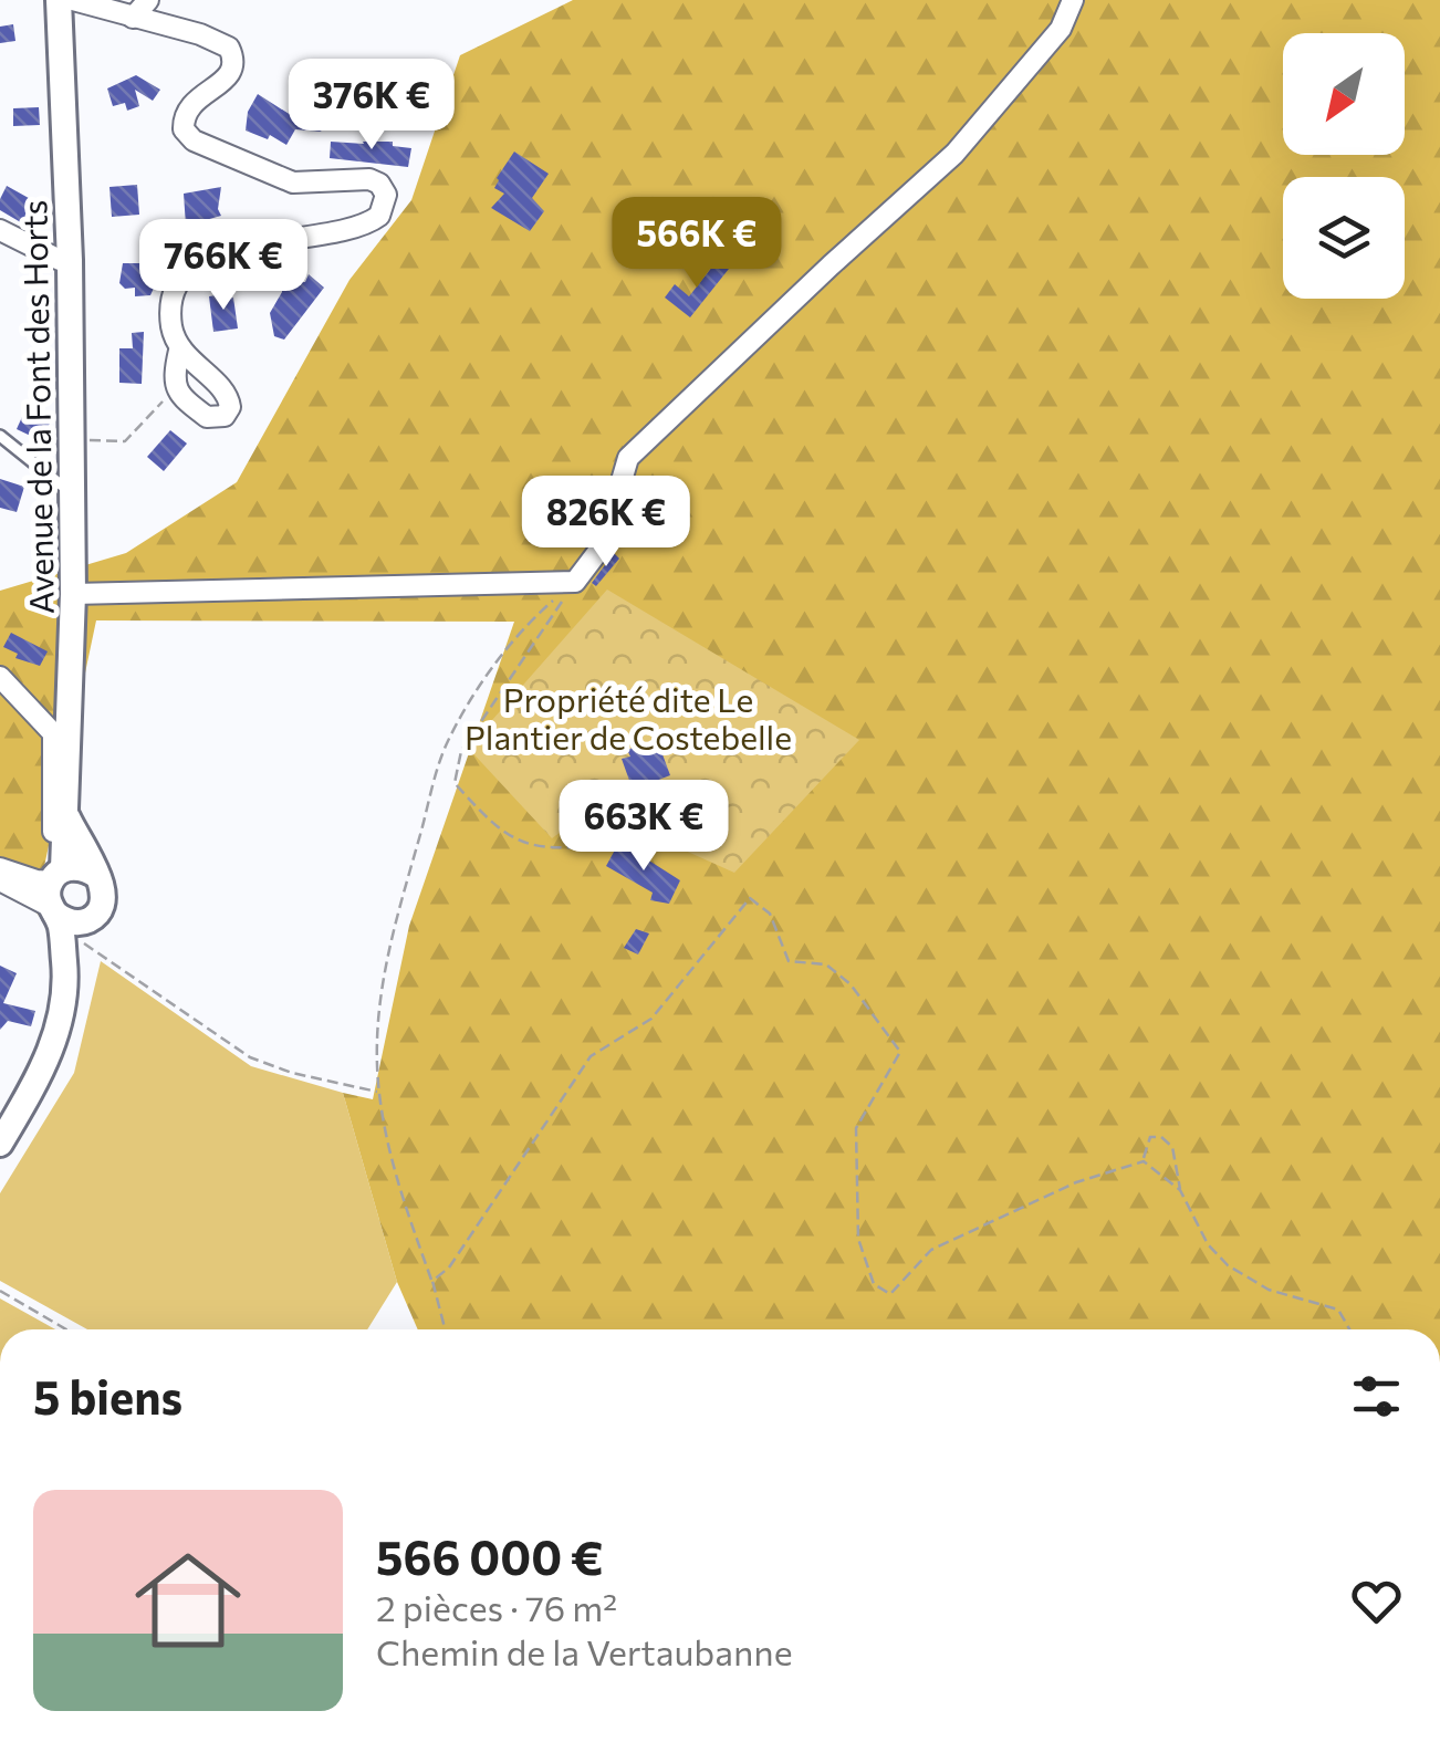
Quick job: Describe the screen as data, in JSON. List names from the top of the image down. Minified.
{"streets":{"main road":["Avenue de la Font des Horts"]},"parks":["Propriété dite Le Plantier de Costebelle"],"north":"bottom left","page":{"price":["376K €","566K €","766K €","826K €","663K €"],"heading":"5 biens","list":[{"name":"566 000 €","note":"2 pièces · 76 m² · Chemin de la Vertaubanne"}]}}
